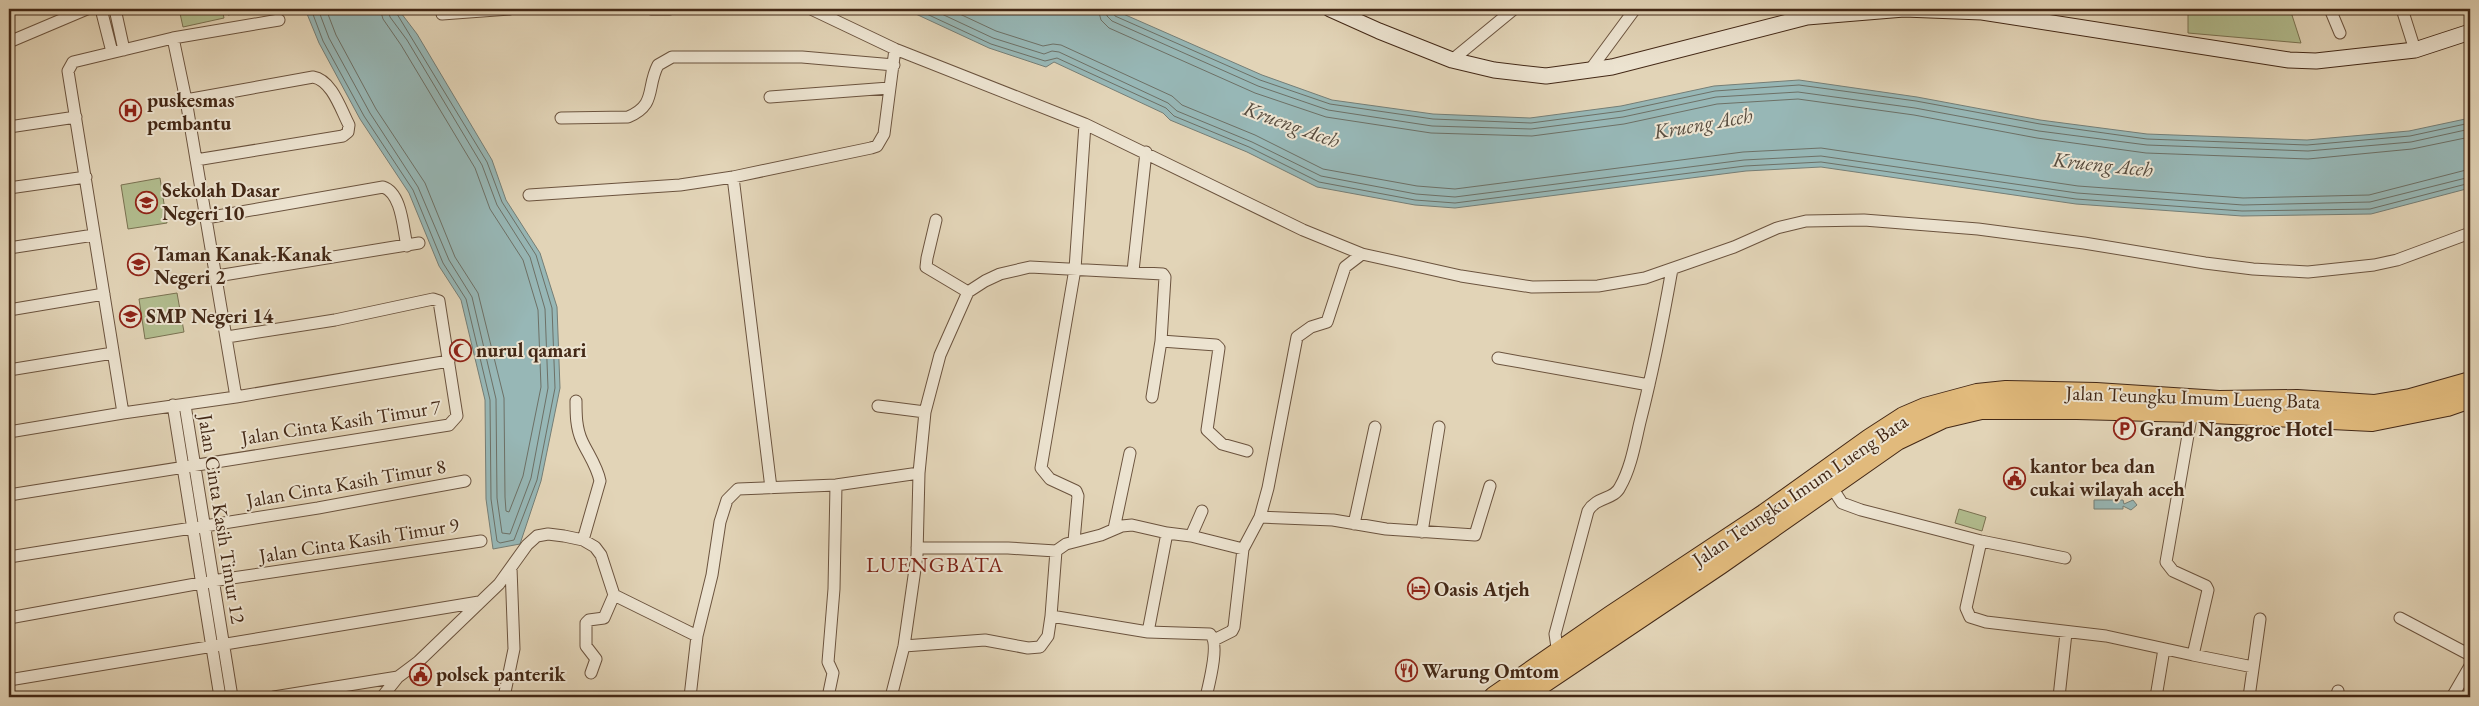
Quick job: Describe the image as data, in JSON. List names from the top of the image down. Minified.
{"streets":{"highway":["Jalan Teungku Imum Lueng Bata"],"street":["Jalan Cinta Kasih Timur 7","Jalan Cinta Kasih Timur 8","Jalan Cinta Kasih Timur 12","Jalan Cinta Kasih Timur 9"]},"crossings":[["Jalan Cinta Kasih Timur 12","Jalan Cinta Kasih Timur 9"]],"districts":["LUENGBATA"],"water":["Krueng Aceh"],"places":{"hospital":["puskesmas pembantu"],"school or university":["Sekolah Dasar Negeri 10","Taman Kanak-Kanak Negeri 2","SMP Negeri 14"],"mosque":["nurul qamari"],"parking":["Grand Nanggroe Hotel"],"public building":["kantor bea dan cukai wilayah aceh","polsek panterik"],"hotel":["Oasis Atjeh"],"restaurant":["Warung Omtom"]}}
